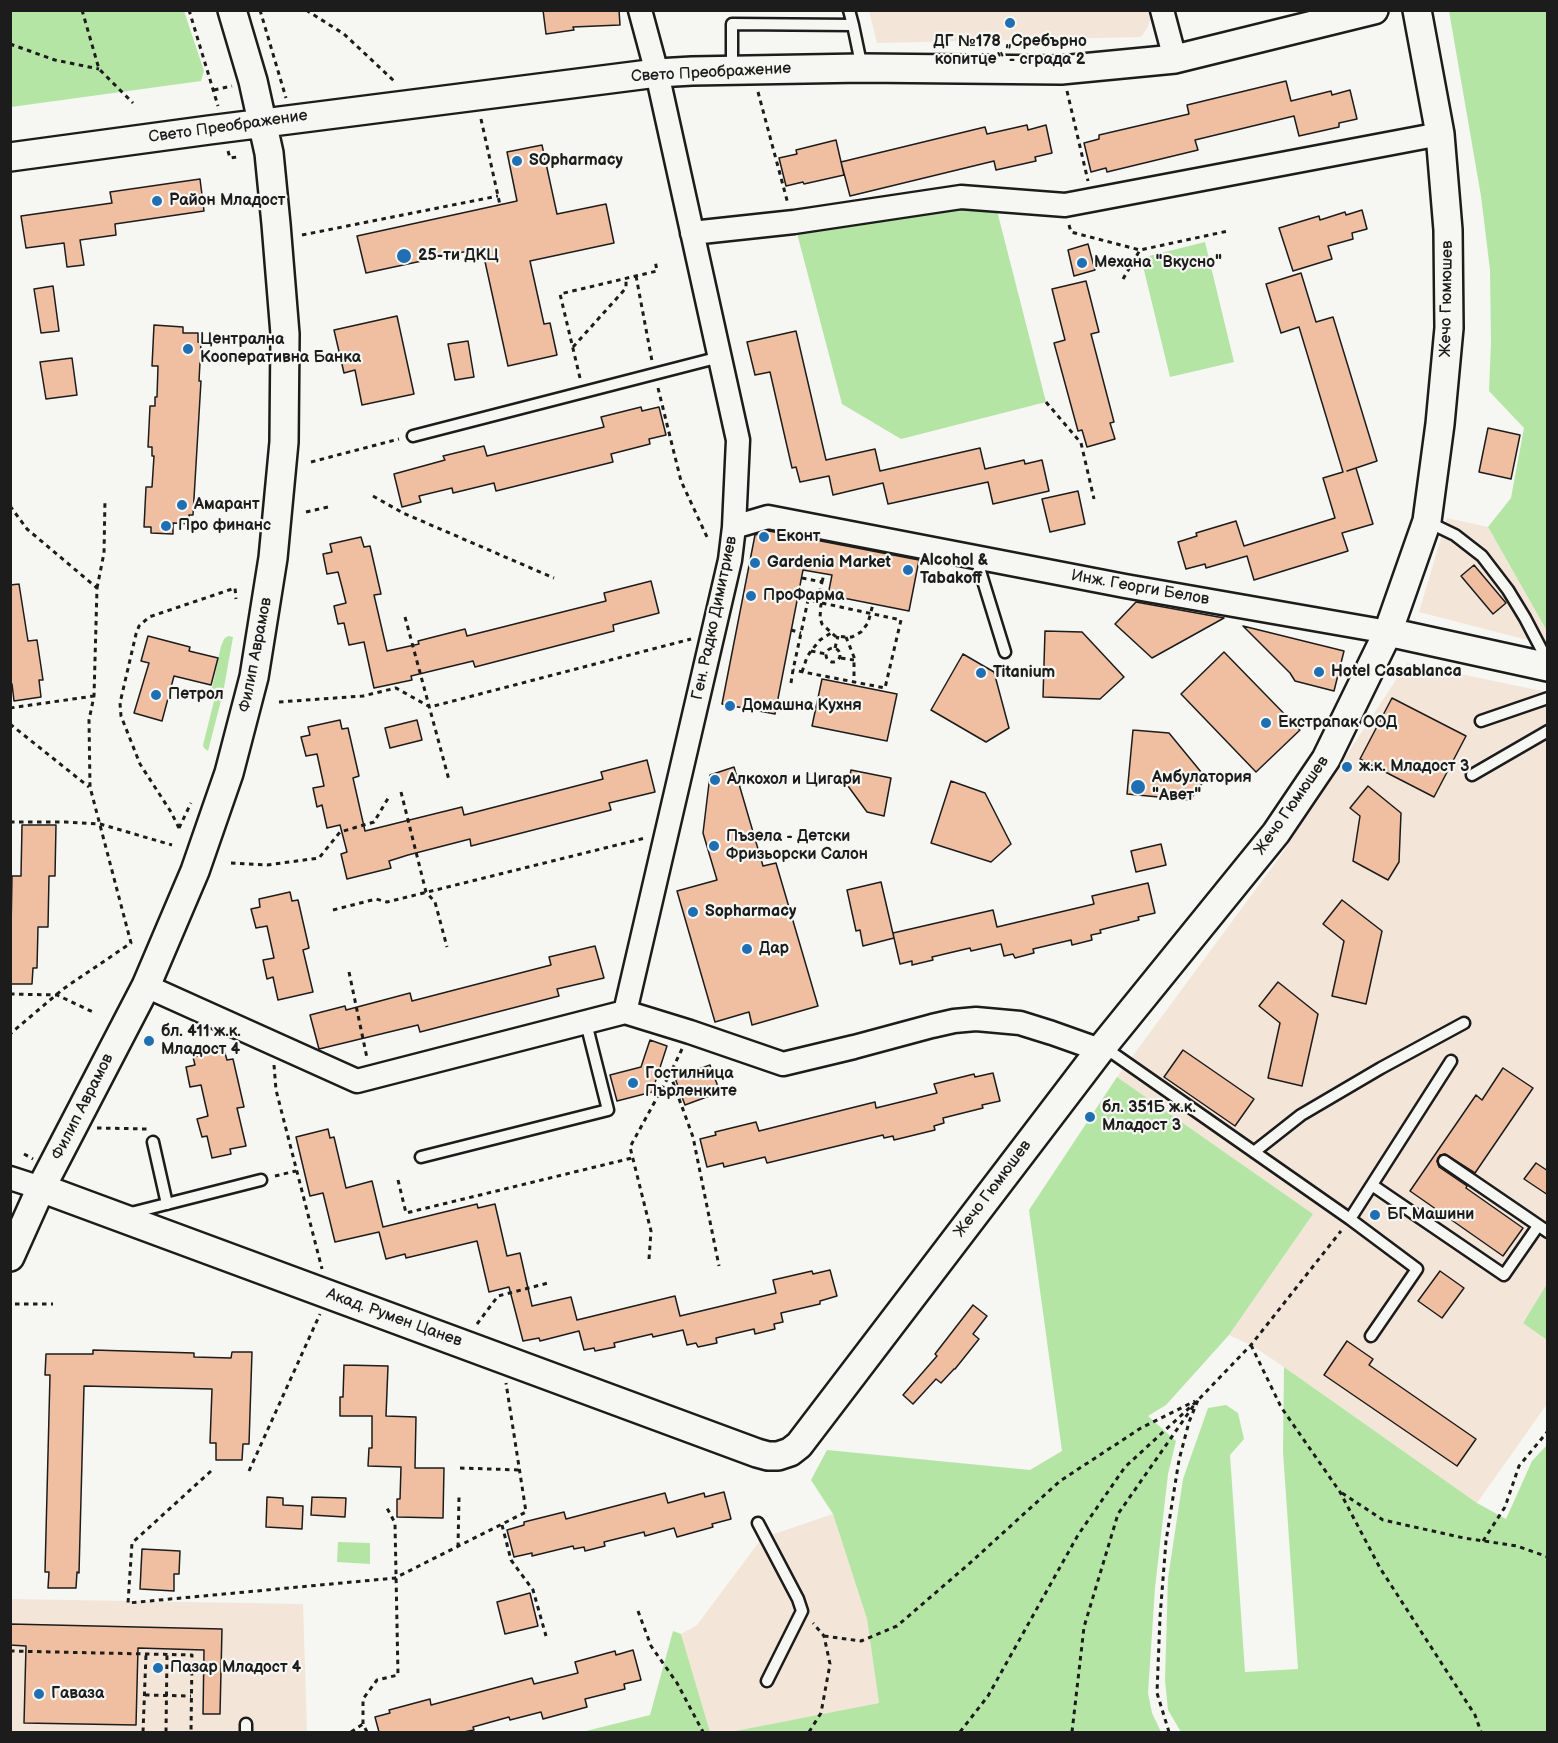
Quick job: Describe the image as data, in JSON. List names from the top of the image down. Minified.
{"streets":{"street":["Свето Преображение","Жечо Гюмюшев","Инж. Георги Белов","Ген. Радко Димитриев","Филип Аврамов","Акад. Румен Цанев"]},"crossings":[["Свето Преображение","Ген. Радко Димитриев"],["Свето Преображение","Филип Аврамов"],["Жечо Гюмюшев","Инж. Георги Белов"],["Жечо Гюмюшев","Акад. Румен Цанев"],["Инж. Георги Белов","Ген. Радко Димитриев"],["Филип Аврамов","Акад. Румен Цанев"]],"places":["ДГ №178 „Сребърно копитце“ - сграда 2","SOpharmacy","Район Младост","25-ти ДКЦ","Механа \"Вкусно\"","Централна Кооперативна Банка","Амарант","Про финанс","Еконт","Gardenia Market","Alcohol & Tabakoff","ПроФарма","Hotel Casablanca","Titanium","Петрол","Домашна Кухня","Екстрапак ООД","ж.к. Младост 3","Алкохол и Цигари","Амбулатория \"Авет\"","Пъзела - Детски Фризьорски Салон","Sopharmacy","Дар","бл. 411 ж.к. Младост 4","Гостилница Пърленките","бл. 351Б ж.к. Младост 3","БГ Машини","Пазар Младост 4","Гаваза"]}
